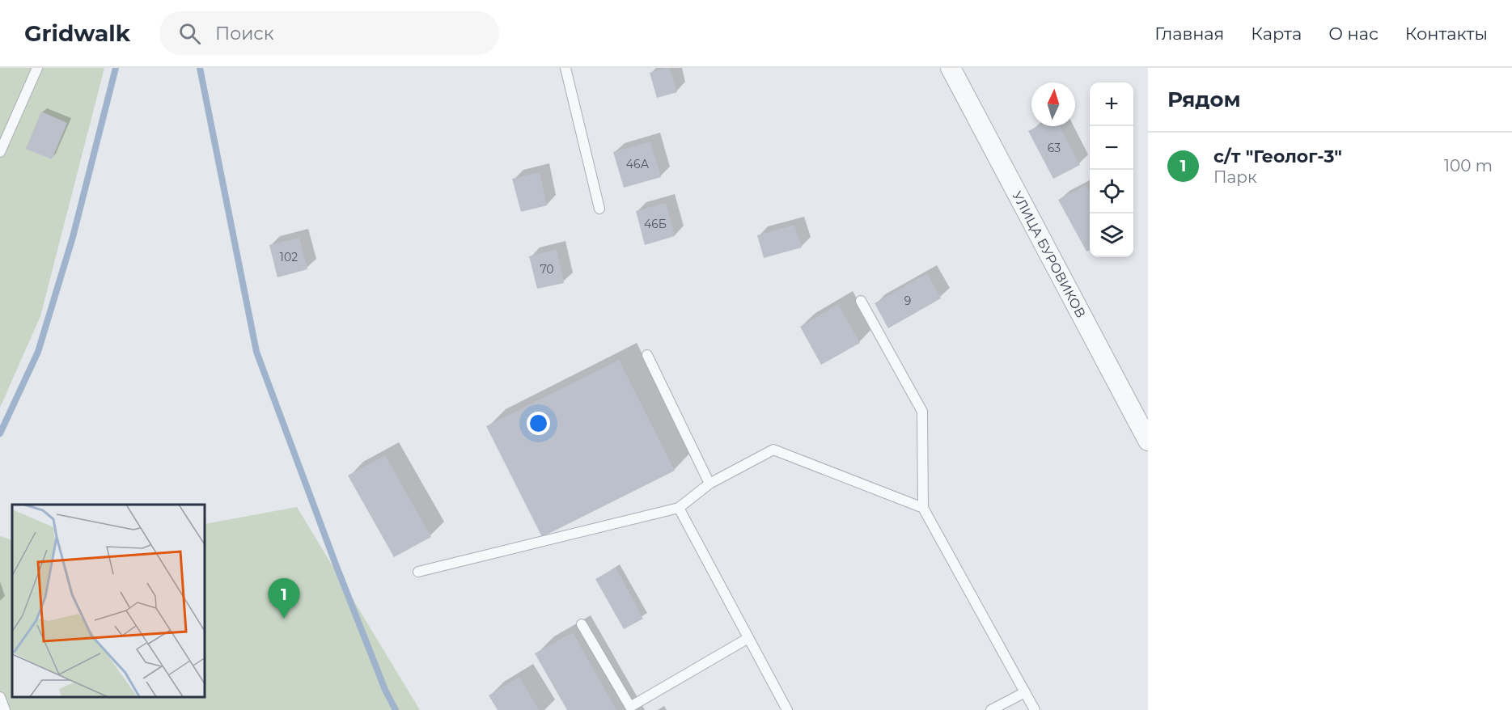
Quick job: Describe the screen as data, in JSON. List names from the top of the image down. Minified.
{"streets":{"street":["УЛИЦА БУРОВИКОВ"]},"house_numbers":["63","46А","46Б","102","70","9"],"north":"top","page":{"header":"Gridwalk","search":"Поиск","nav":["Главная","Карта","О нас","Контакты"],"heading":"Рядом","map_buttons":["+","−"],"list":[{"mark":"1","name":"с/т \"Геолог-3\"","note":"Парк","value":"100 m"}],"pins":"1"}}
